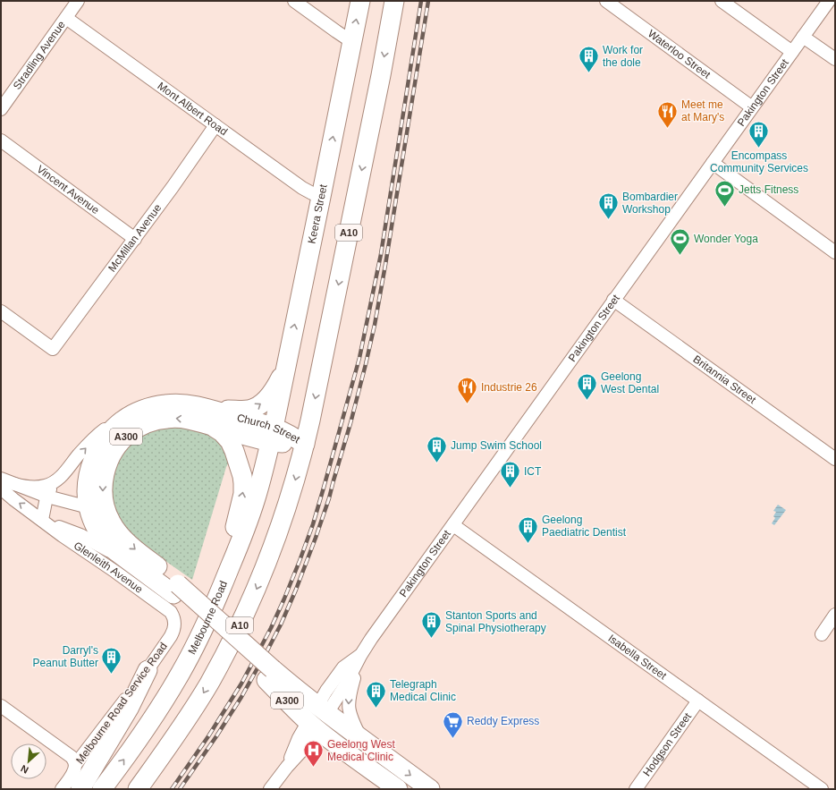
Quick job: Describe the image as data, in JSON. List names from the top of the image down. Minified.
{"streets":{"highway":["Keera Street","A10","Church Street","A300","Melbourne Road"],"street":["Waterloo Street","Stradling Avenue","Pakington Street","Mont Albert Road","Vincent Avenue","McMillan Avenue","Britannia Street","Glenleith Avenue","Isabella Street","Melbourne Road Service Road","Hodgson Street"]},"crossings":[["Waterloo Street","Pakington Street"],["Stradling Avenue","Mont Albert Road"],["Pakington Street","Britannia Street"],["Pakington Street","Church Street"],["Pakington Street","Isabella Street"],["Mont Albert Road","Keera Street"],["Mont Albert Road","McMillan Avenue"],["Vincent Avenue","McMillan Avenue"],["Keera Street","Church Street"],["Keera Street","Melbourne Road"],["A10","Church Street"],["Church Street","Glenleith Avenue"],["Church Street","Melbourne Road"],["Glenleith Avenue","Melbourne Road Service Road"],["Isabella Street","Hodgson Street"]],"places":{"building":["Work for the dole","Encompass Community Services","Bombardier Workshop","Geelong West Dental","Jump Swim School","ICT","Geelong Paediatric Dentist","Stanton Sports and Spinal Physiotherapy","Darryl's Peanut Butter","Telegraph Medical Clinic"],"restaurant":["Meet me at Mary's","Industrie 26"],"sports":["Jetts Fitness","Wonder Yoga"],"supermarket":["Reddy Express"],"hospital":["Geelong West Medical Clinic"]},"north":"bottom left"}
